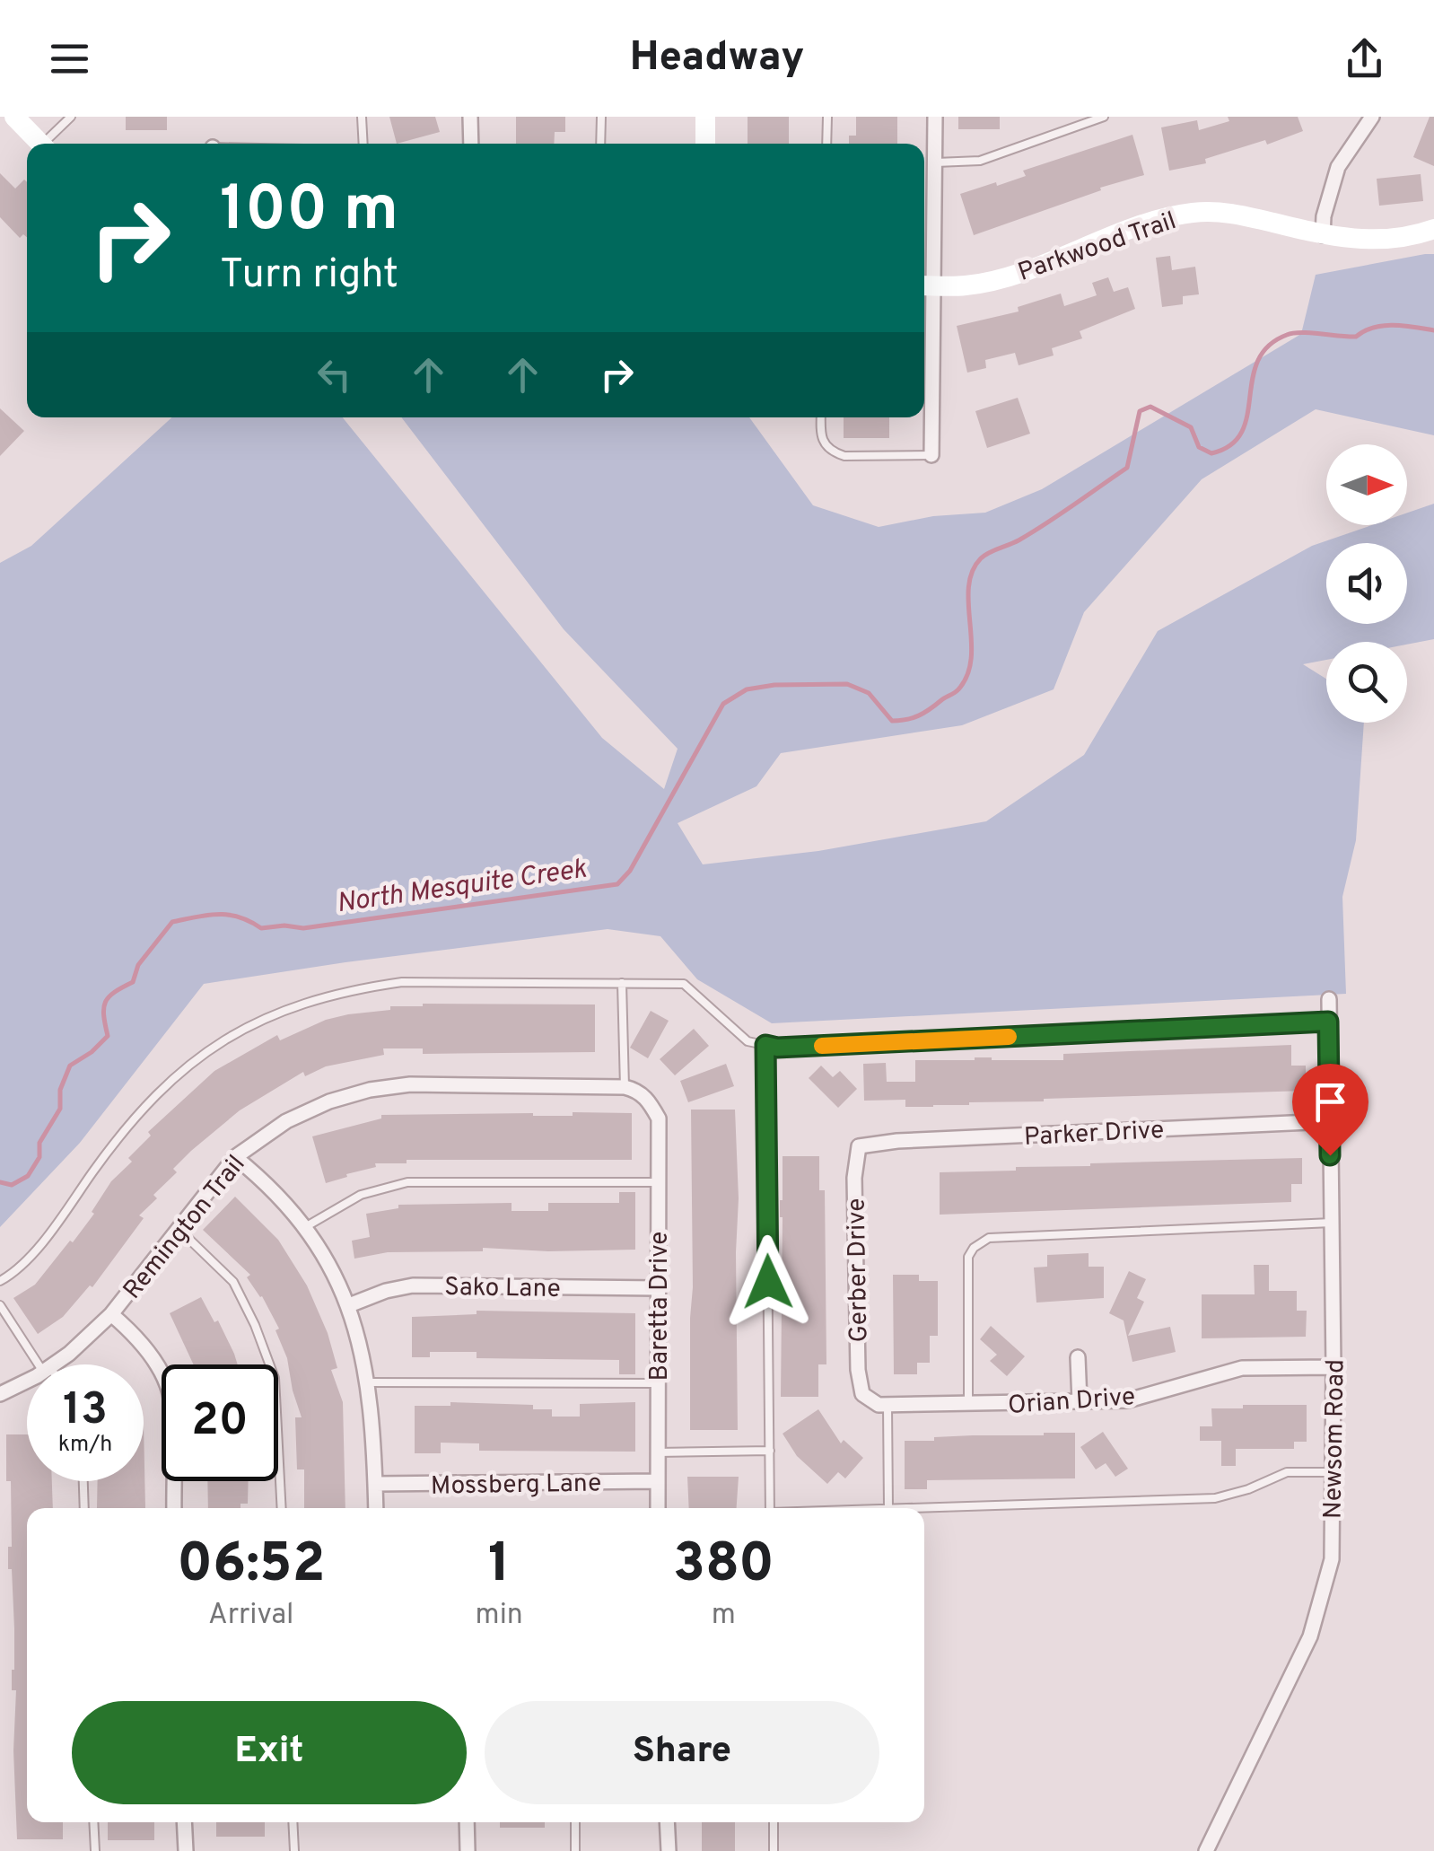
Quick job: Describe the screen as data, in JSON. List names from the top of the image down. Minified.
{"streets":{"street":["Parkwood Trail","Parker Drive","Remington Trail","Gerber Drive","Sako Lane","Baretta Drive","Orian Drive","Newsom Road","Mossberg Lane"]},"crossings":[["Parker Drive","Gerber Drive"],["Parker Drive","Newsom Road"],["Remington Trail","Baretta Drive"],["Gerber Drive","Orian Drive"],["Sako Lane","Baretta Drive"],["Baretta Drive","Mossberg Lane"],["Orian Drive","Newsom Road"]],"water":["North Mesquite Creek"],"north":"right","page":{"header":"Headway","turn":["100 m","Turn right"],"speed":"13 km/h","limit":"20","eta":["06:52","Arrival","1","min","380","m"],"buttons":["Exit","Share"]}}
